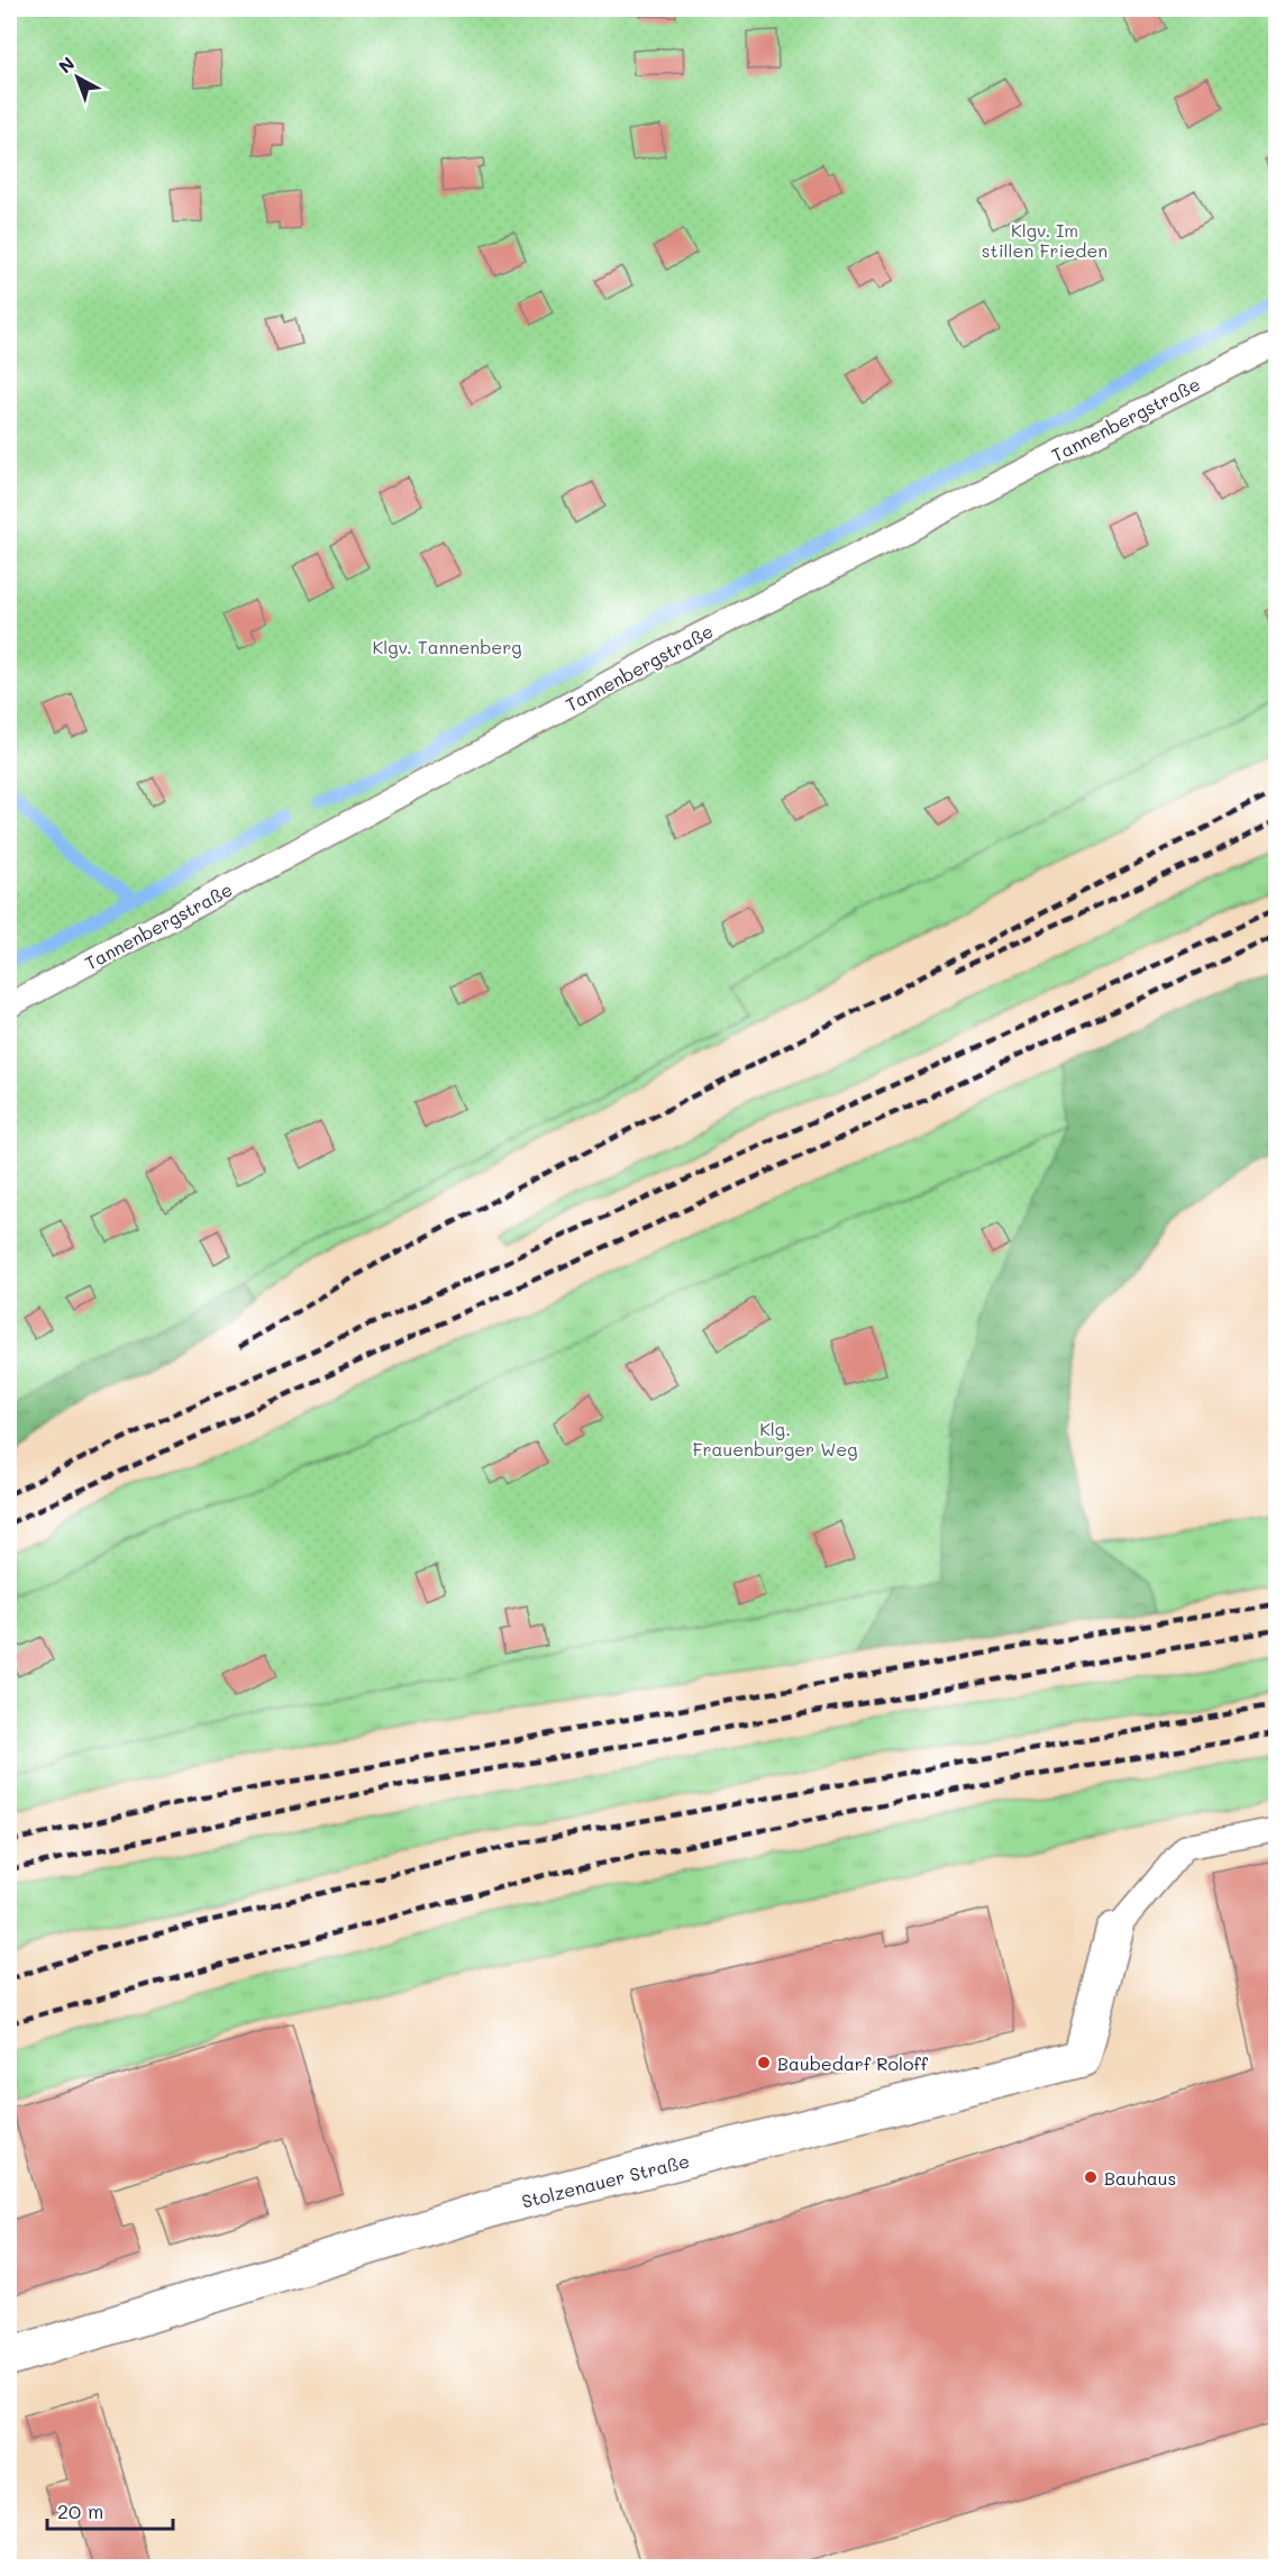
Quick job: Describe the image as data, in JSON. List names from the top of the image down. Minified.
{"streets":{"street":["Stolzenauer Straße"],"lane":["Tannenbergstraße"]},"parks":["Klgv. Im stillen Frieden","Klgv. Tannenberg","Klg. Frauenburger Weg"],"places":["Baubedarf Roloff","Bauhaus"],"scale_bar":"20 m","north":"top left"}
